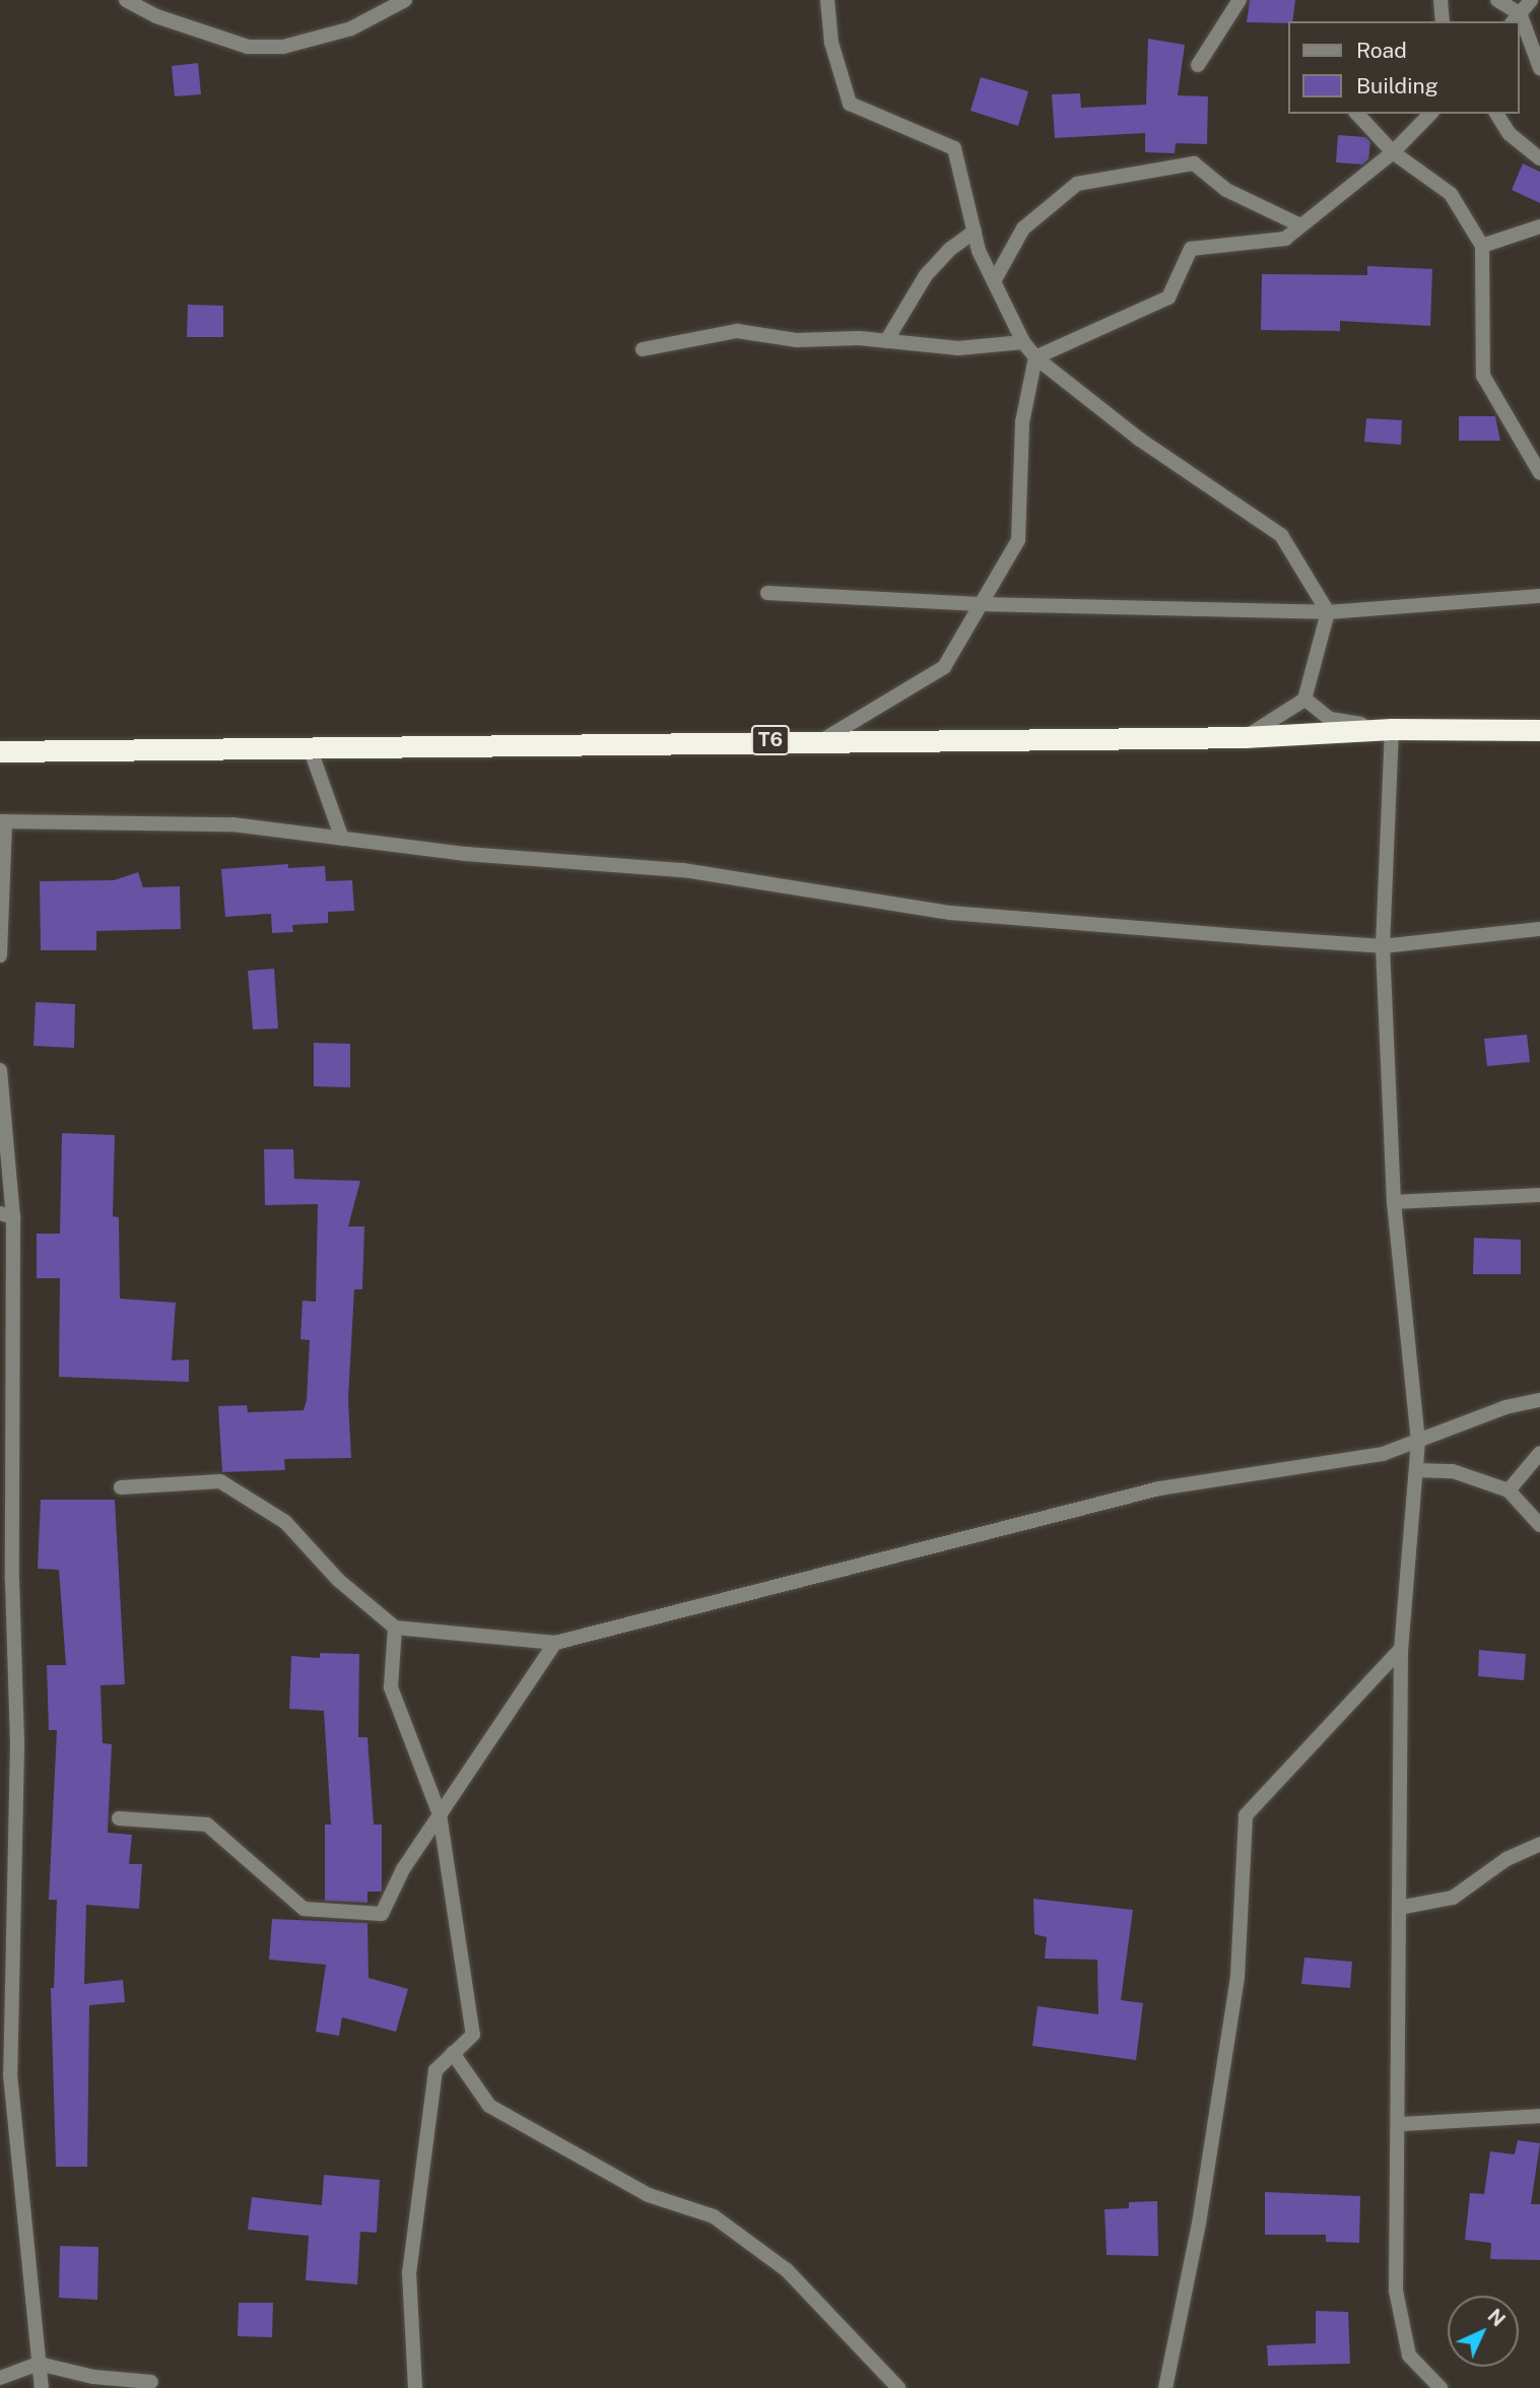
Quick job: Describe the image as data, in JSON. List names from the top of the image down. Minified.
{"streets":{"highway":["T6"]},"legend":["Road","Building"],"north":"top right"}
